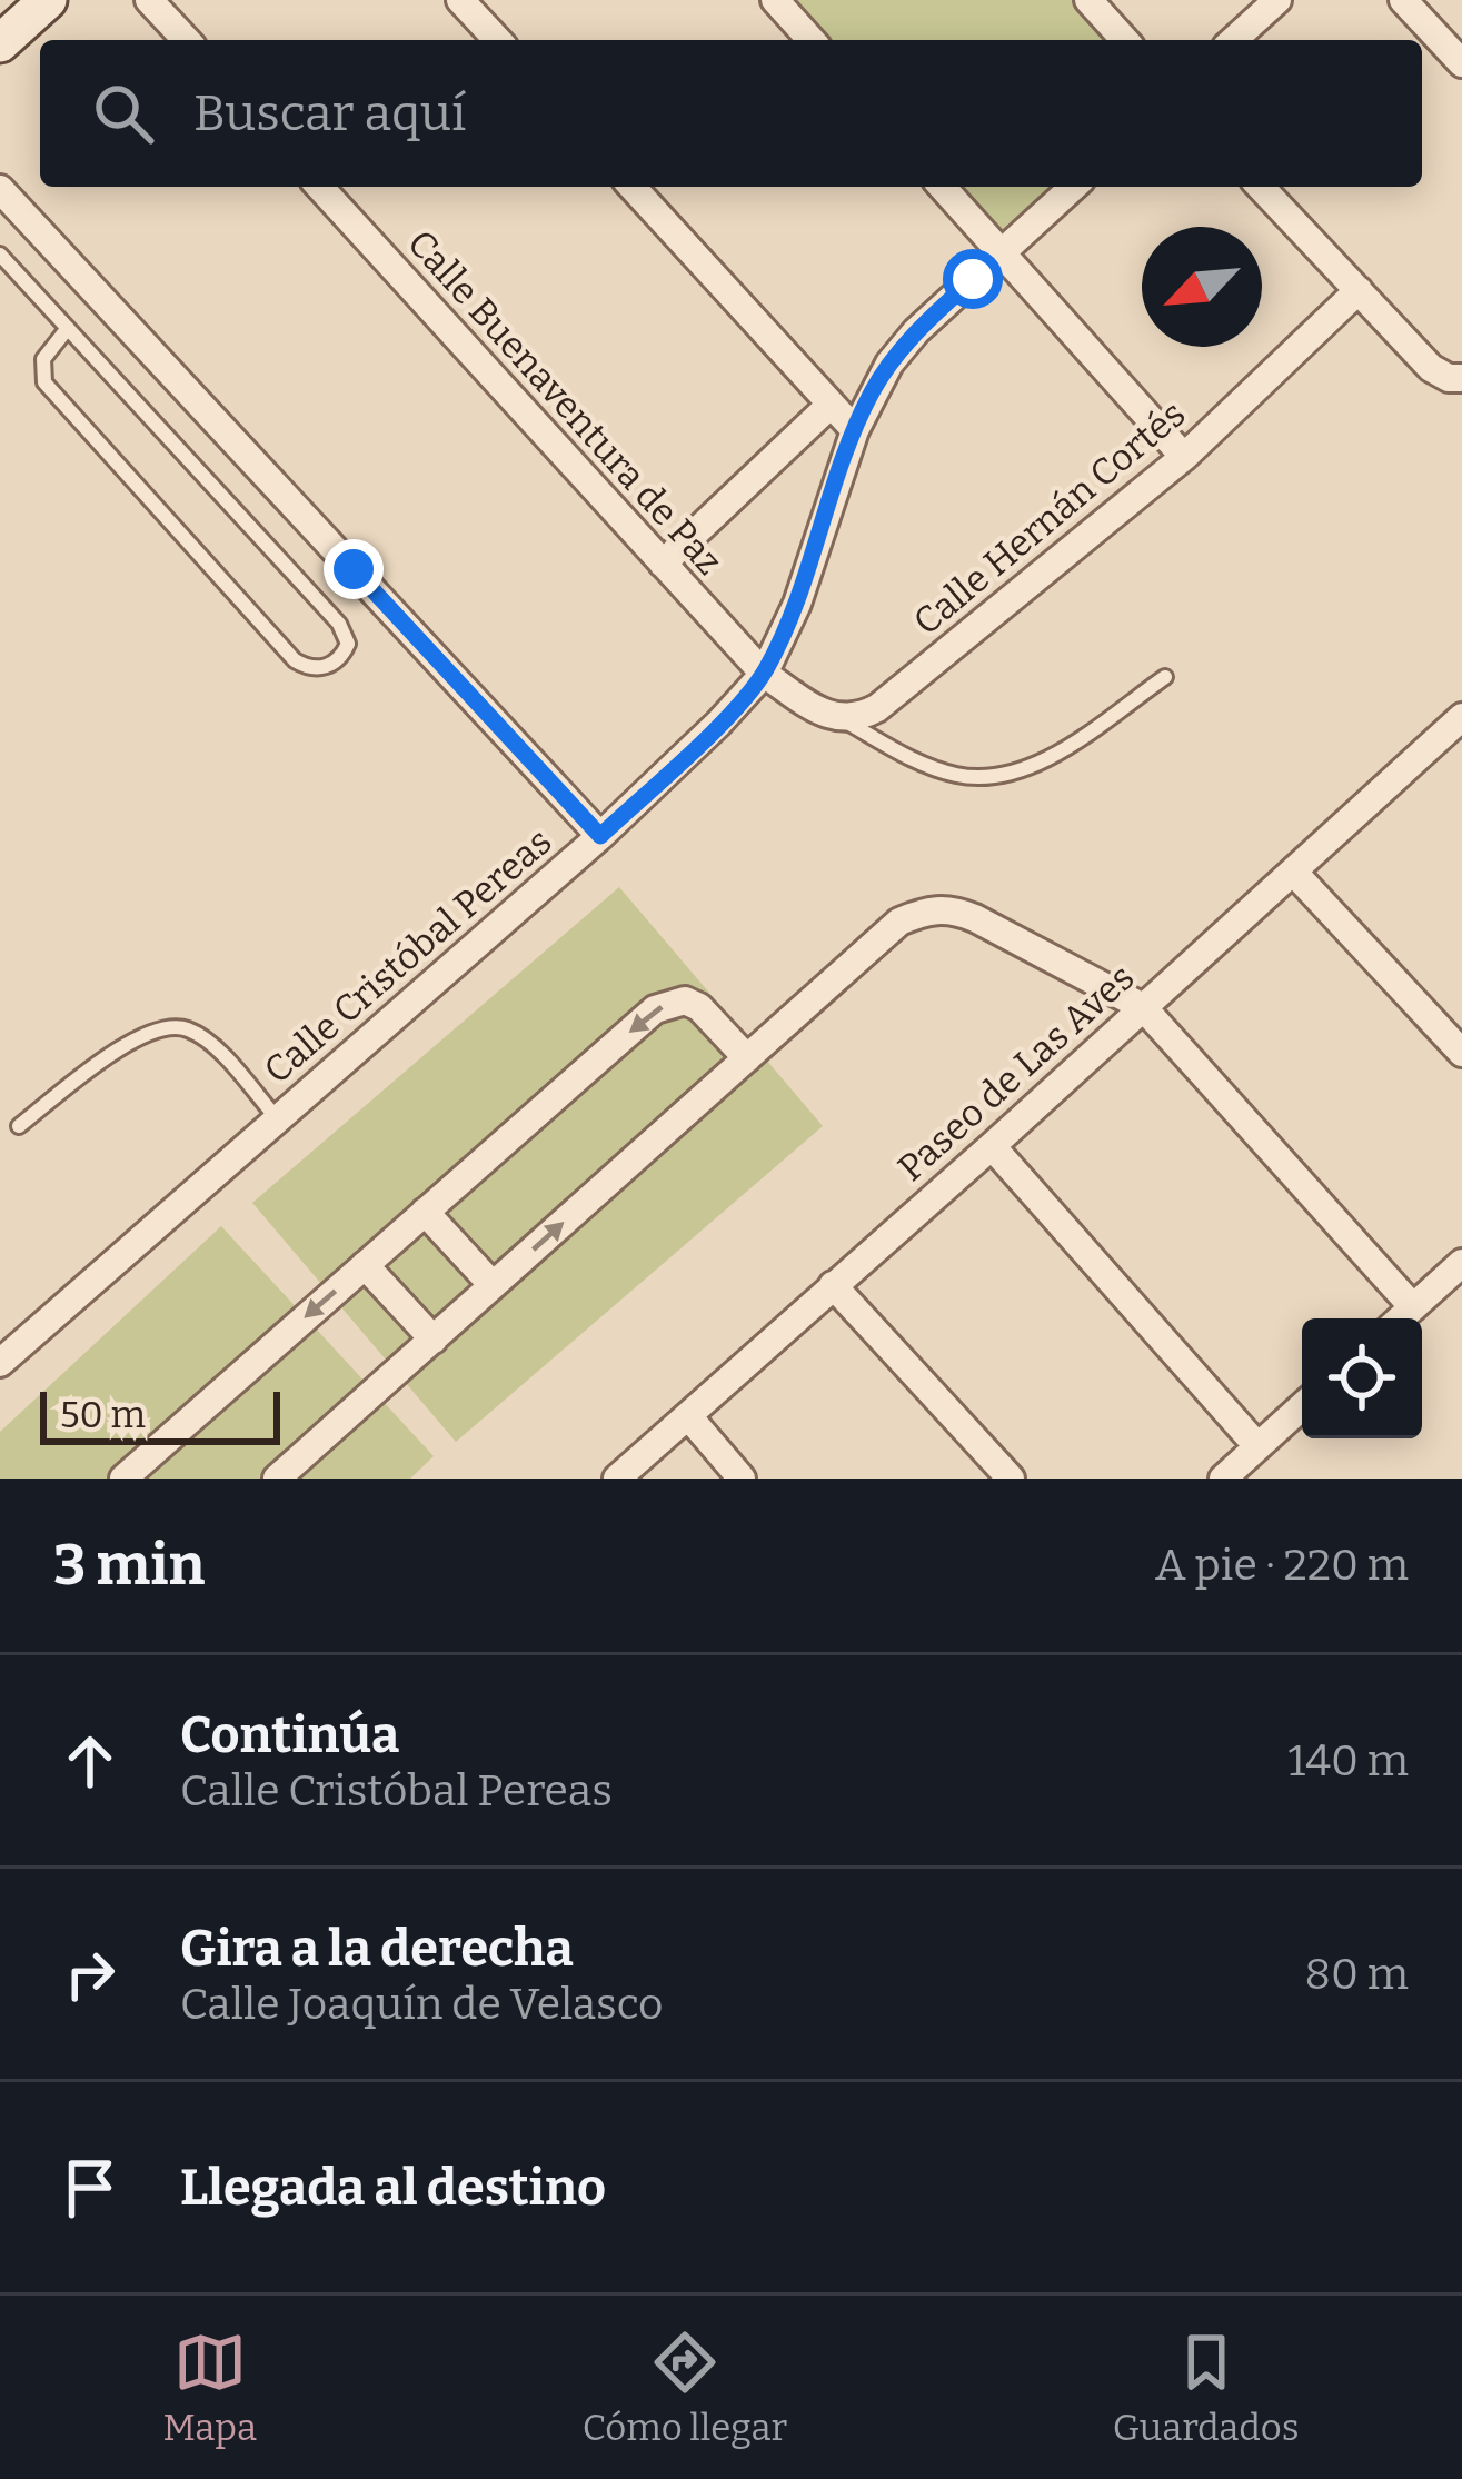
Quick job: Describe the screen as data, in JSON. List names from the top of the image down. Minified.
{"streets":{"street":["Calle Buenaventura de Paz","Calle Hernán Cortés","Calle Cristóbal Pereas","Paseo de Las Aves"]},"crossings":[["Calle Buenaventura de Paz","Calle Cristóbal Pereas"]],"scale_bar":"50 m","north":"bottom left","page":{"search":"Buscar aquí","scale":"50 m","heading":["3 min","A pie · 220 m"],"list":[["Continúa","Calle Cristóbal Pereas","140 m"],["Gira a la derecha","Calle Joaquín de Velasco","80 m"],"Llegada al destino"],"nav":["Mapa","Cómo llegar","Guardados"]}}
